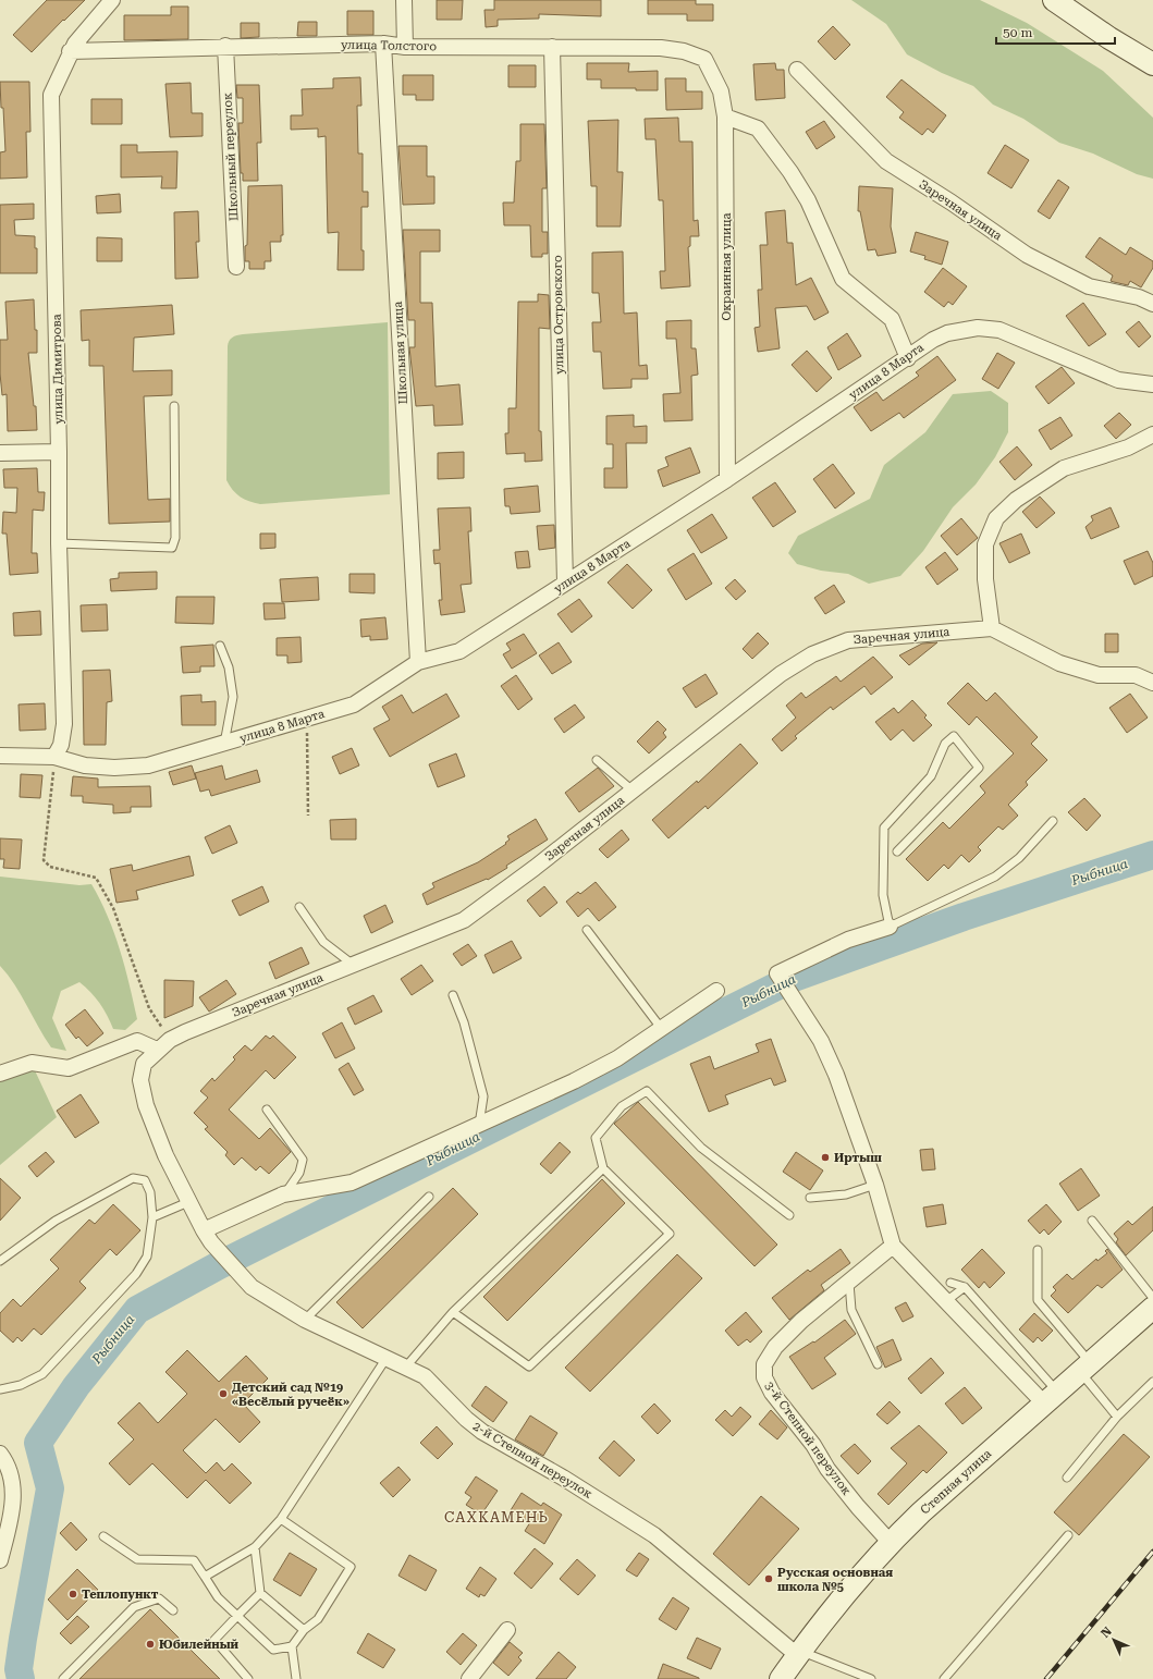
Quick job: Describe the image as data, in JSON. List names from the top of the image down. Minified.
{"streets":{"main road":["Степная улица"],"street":["улица Толстого","Школьный переулок","Заречная улица","Окраинная улица","улица Островского","Школьная улица","улица Димитрова","улица 8 Марта","3-й Степной переулок","2-й Степной переулок"]},"crossings":[["улица Толстого","Школьный переулок"],["улица Толстого","Окраинная улица"],["улица Толстого","улица Островского"],["улица Толстого","Школьная улица"],["улица Толстого","улица Димитрова"],["Заречная улица","2-й Степной переулок"],["Окраинная улица","улица 8 Марта"],["улица Островского","улица 8 Марта"],["Школьная улица","улица 8 Марта"],["улица Димитрова","улица 8 Марта"],["3-й Степной переулок","Степная улица"],["2-й Степной переулок","Степная улица"]],"districts":["САХКАМЕНЬ"],"water":["Рыбница"],"places":["Иртыш","Детский сад №19 «Весёлый ручеёк»","Русская основная школа №5","Теплопункт","Юбилейный"],"scale_bar":"50 m","north":"top left"}
